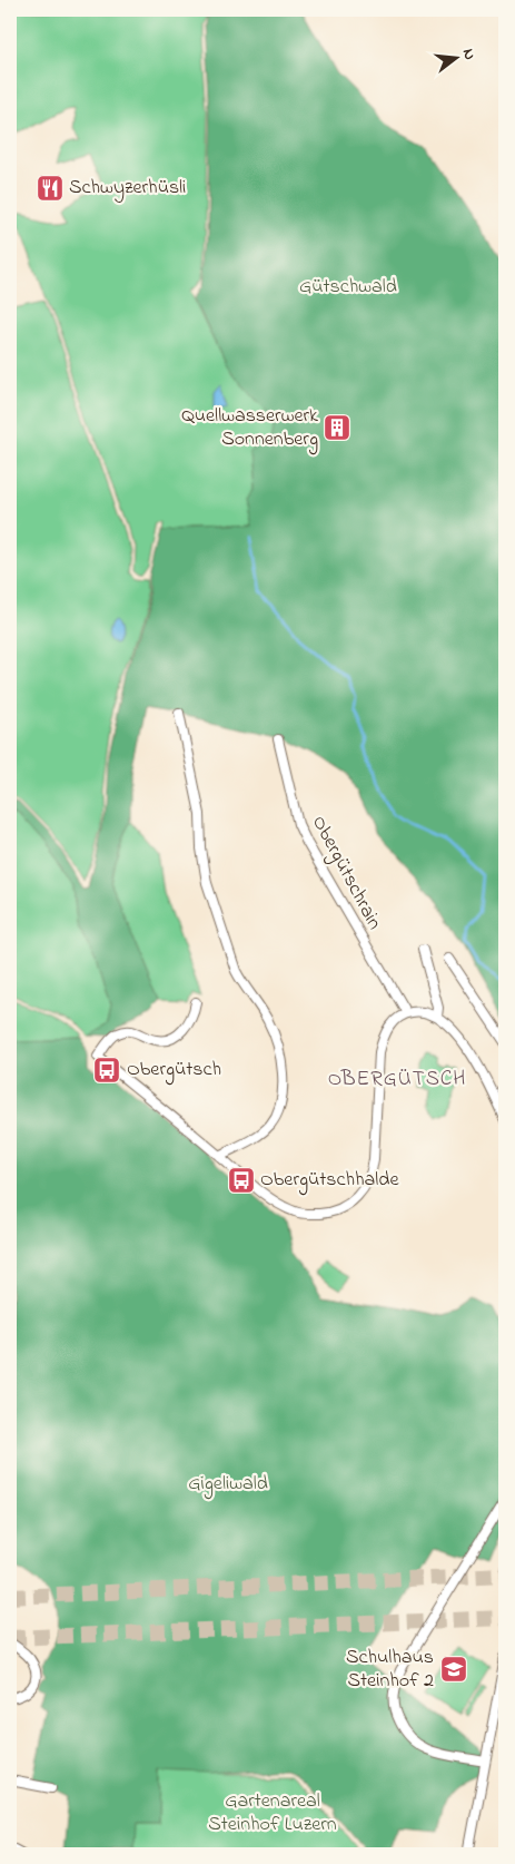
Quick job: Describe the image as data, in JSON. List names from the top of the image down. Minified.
{"streets":{"street":["Obergütschrain"]},"districts":["OBERGÜTSCH"],"parks":["Gütschwald","Gigeliwald","Gartenareal Steinhof Luzern"],"places":{"restaurant":["Schwyzerhüsli"],"building":["Quellwasserwerk Sonnenberg"],"bus stop":["Obergütsch","Obergütschhalde"],"school or university":["Schulhaus Steinhof 2"]},"north":"right"}
